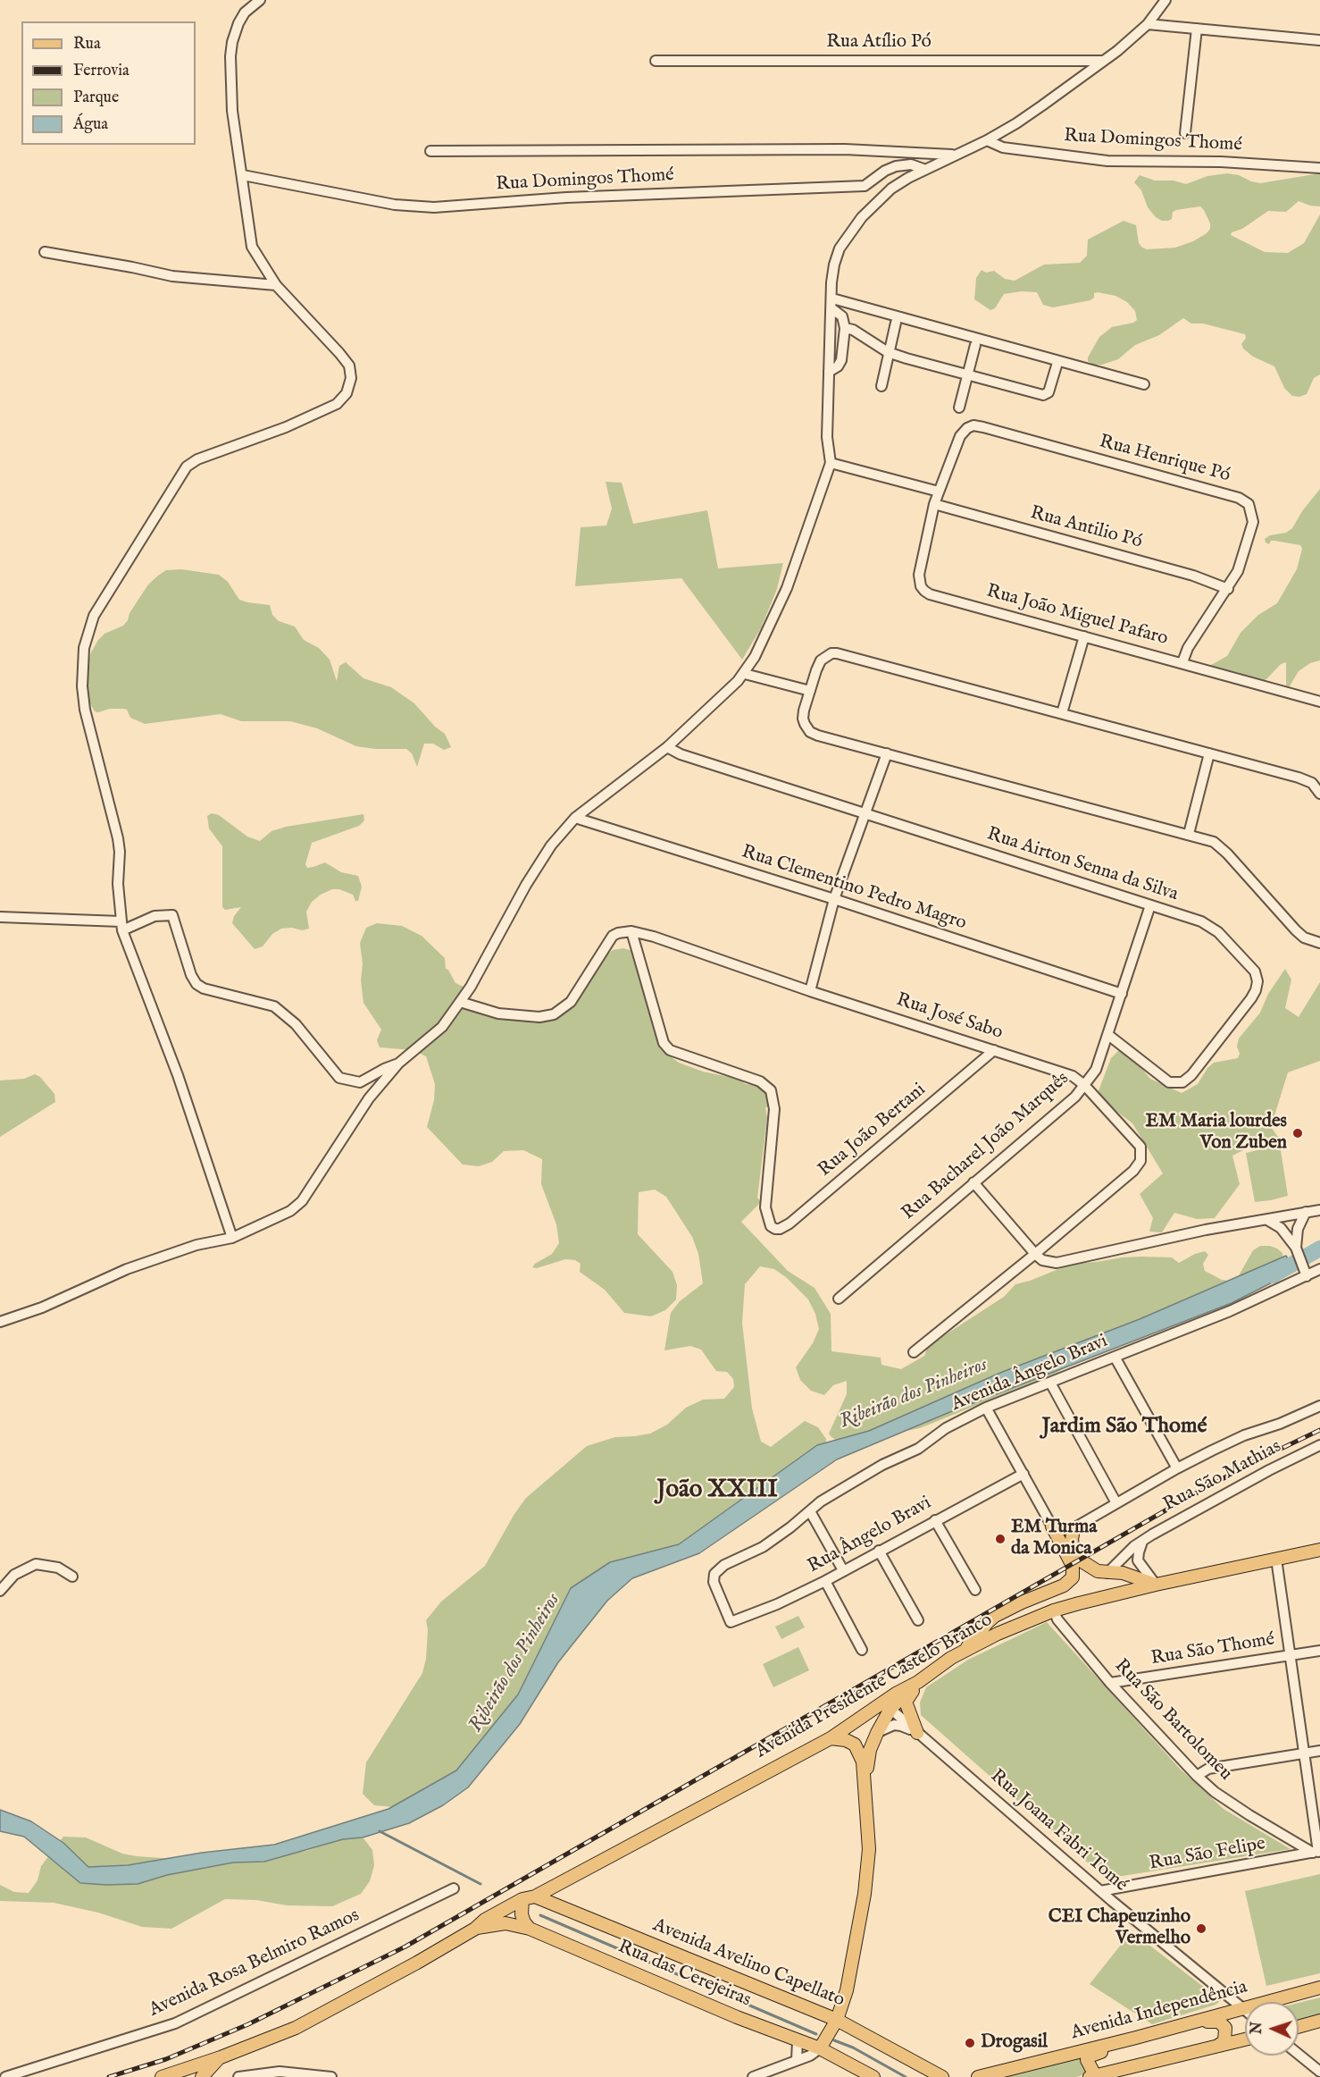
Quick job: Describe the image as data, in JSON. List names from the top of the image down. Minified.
{"streets":{"main road":["Avenida Presidente Castelo Branco","Avenida Avelino Capellato","Rua das Cerejeiras","Avenida Independência"],"street":["Rua Atílio Pó","Rua Domingos Thomé","Rua Henrique Pó","Rua Antilio Pó","Rua João Miguel Pafaro","Rua Airton Senna da Silva","Rua Clementino Pedro Magro","Rua José Sabo","Rua João Bertani","Rua Bacharel João Marquês","Avenida Ângelo Bravi","Rua São Mathias","Rua Ângelo Bravi","Rua São Thomé","Rua São Bartolomeu","Rua Joana Fabri Tomé","Rua São Felipe","Avenida Rosa Belmiro Ramos"]},"crossings":[["Rua Henrique Pó","Rua Antilio Pó"],["Rua Henrique Pó","Rua João Miguel Pafaro"],["Rua Antilio Pó","Rua João Miguel Pafaro"],["Rua Airton Senna da Silva","Rua Bacharel João Marquês"],["Rua Clementino Pedro Magro","Rua Bacharel João Marquês"],["Rua José Sabo","Rua João Bertani"],["Rua José Sabo","Rua Bacharel João Marquês"],["Avenida Ângelo Bravi","Rua Ângelo Bravi"],["Rua São Thomé","Rua São Bartolomeu"],["Avenida Presidente Castelo Branco","Rua São Bartolomeu"],["Avenida Presidente Castelo Branco","Avenida Avelino Capellato"],["Avenida Presidente Castelo Branco","Rua das Cerejeiras"],["Rua São Bartolomeu","Rua São Felipe"],["Rua Joana Fabri Tomé","Rua São Felipe"],["Rua Joana Fabri Tomé","Avenida Independência"]],"districts":["Jardim São Thomé","João XXIII"],"water":["Ribeirão dos Pinheiros"],"places":["EM Maria lourdes Von Zuben","EM Turma da Monica","CEI Chapeuzinho Vermelho","Drogasil"],"legend":["Rua","Ferrovia","Parque","Água"],"north":"left"}
